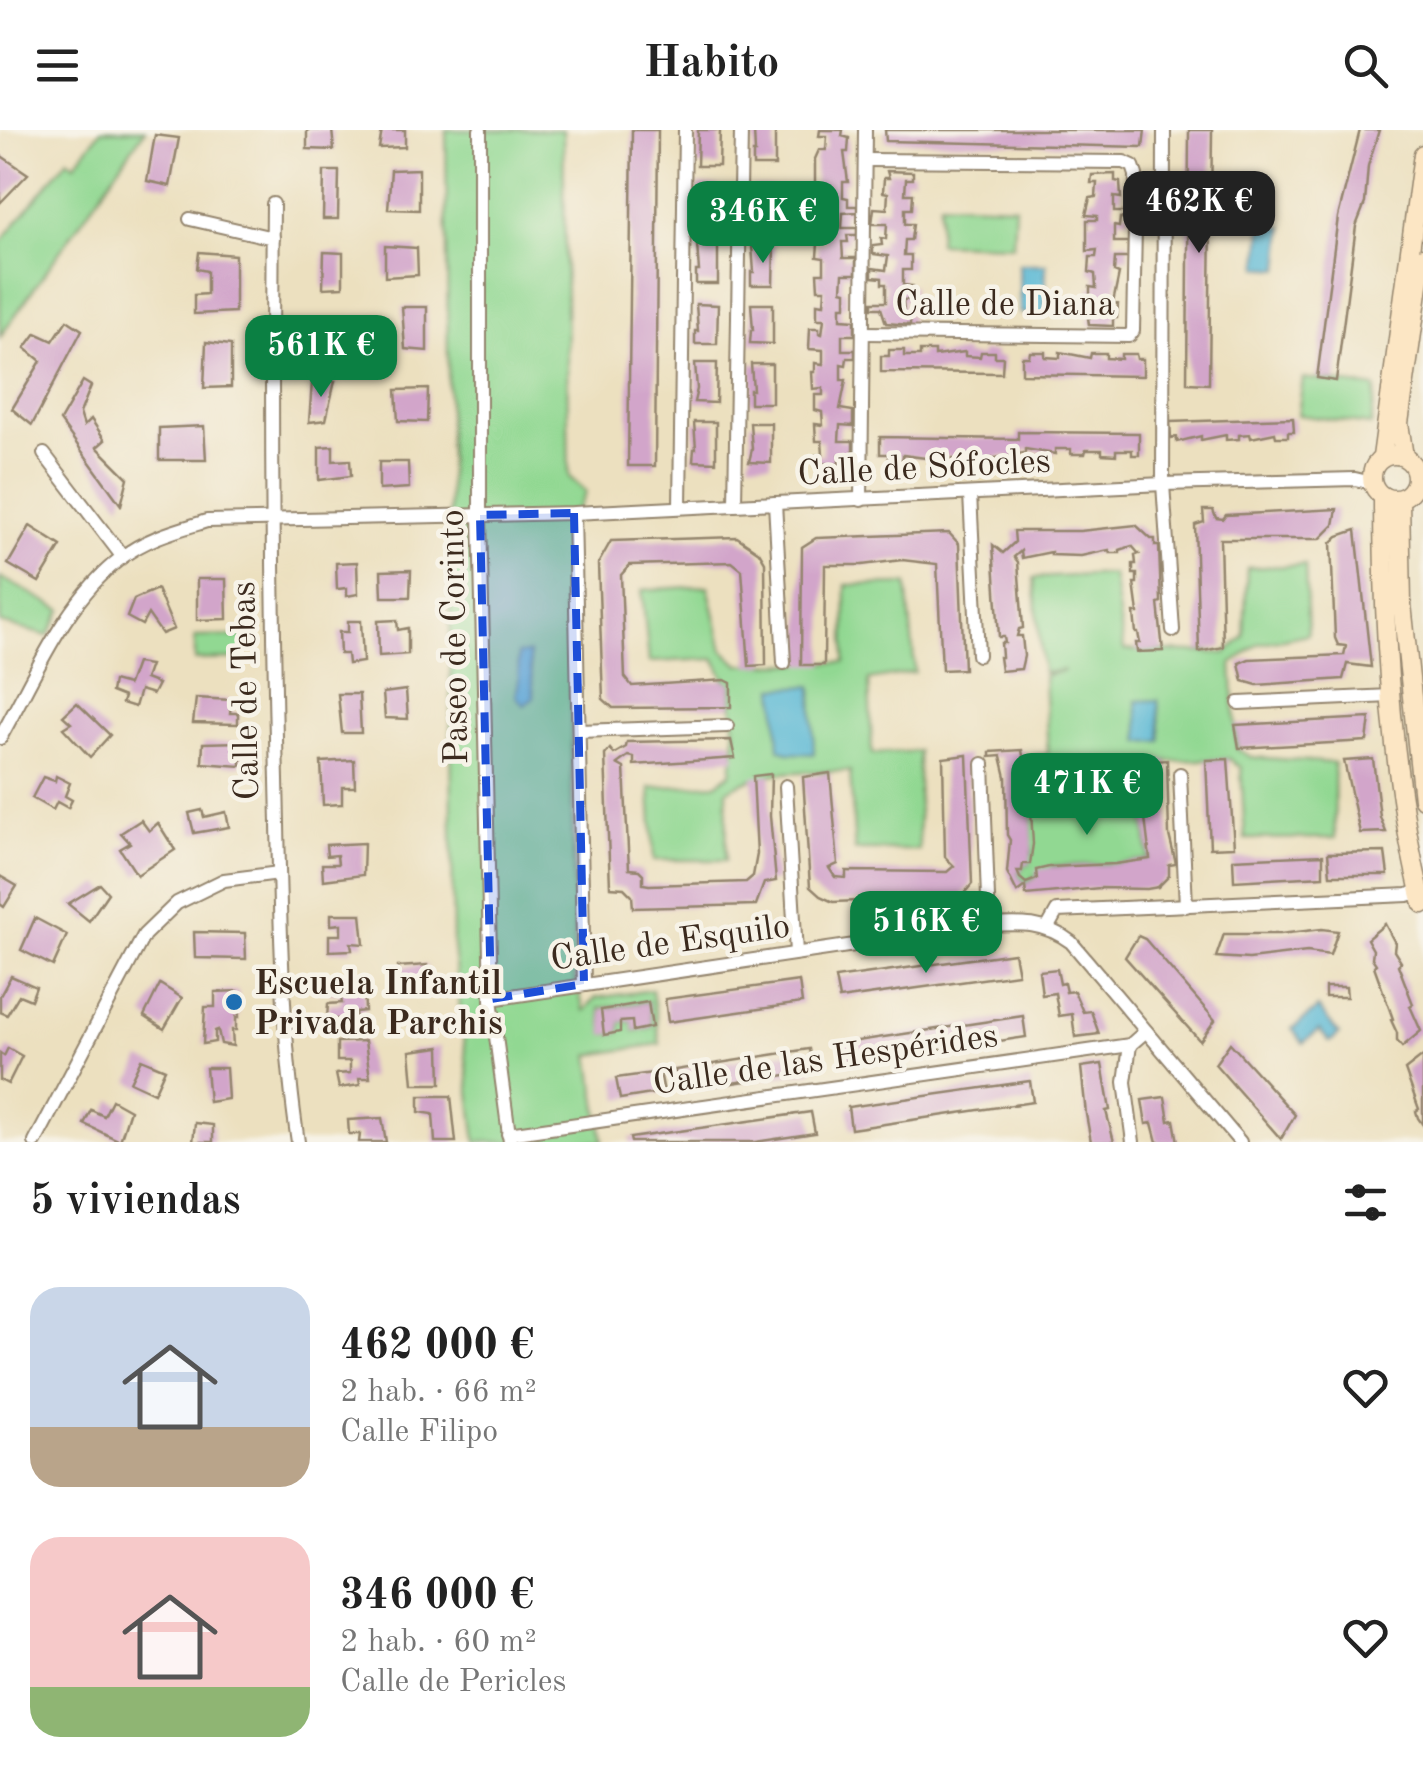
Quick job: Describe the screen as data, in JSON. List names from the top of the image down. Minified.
{"streets":{"street":["Calle de Diana","Calle de Sófocles","Paseo de Corinto","Calle de Tebas","Calle de Esquilo","Calle de las Hespérides"]},"crossings":[["Calle de Sófocles","Paseo de Corinto"],["Calle de Sófocles","Calle de Tebas"],["Paseo de Corinto","Calle de Esquilo"],["Paseo de Corinto","Calle de las Hespérides"]],"places":["Escuela Infantil Privada Parchis"],"page":{"header":"Habito","price":["462K €","346K €","561K €","471K €","516K €"],"heading":"5 viviendas","list":[{"name":"462 000 €","note":"2 hab. · 66 m² · Calle Filipo"},{"name":"346 000 €","note":"2 hab. · 60 m² · Calle de Pericles"}]}}
